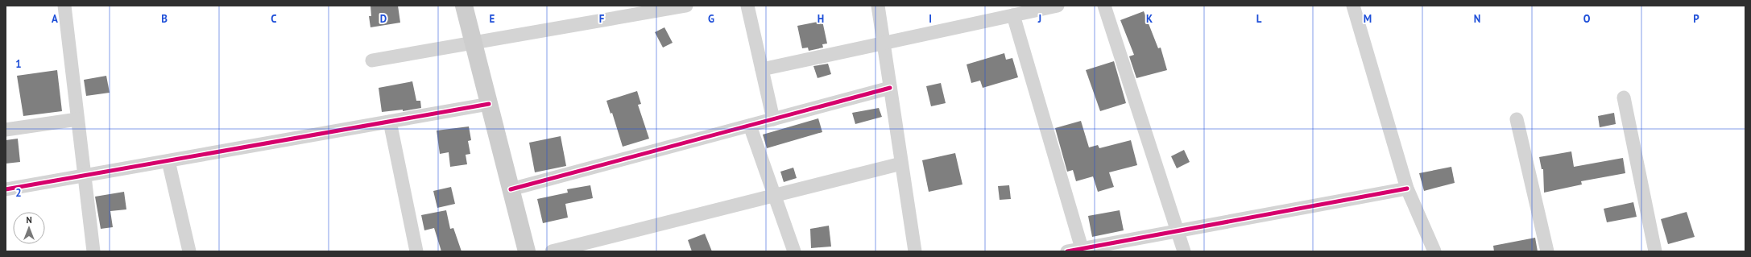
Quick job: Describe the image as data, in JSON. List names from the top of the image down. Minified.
{"north":"top","grid":{"columns":["A","B","C","D","E","F","G","H","I","J","K","L","M","N","O","P"],"rows":["1","2"]}}
